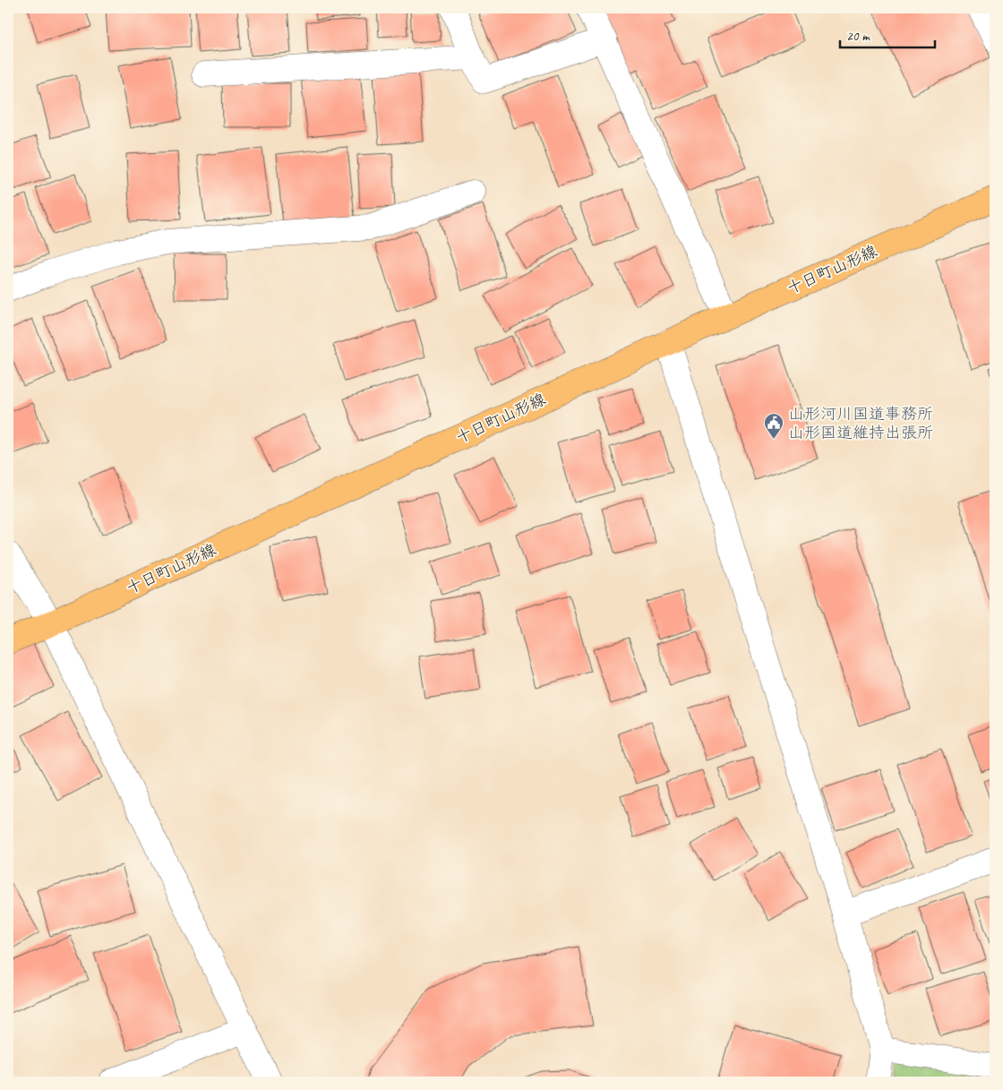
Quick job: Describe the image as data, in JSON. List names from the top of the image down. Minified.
{"streets":{"main road":["十日町山形線"]},"places":{"public building":["山形河川国道事務所 山形国道維持出張所"]},"scale_bar":"20 m"}
